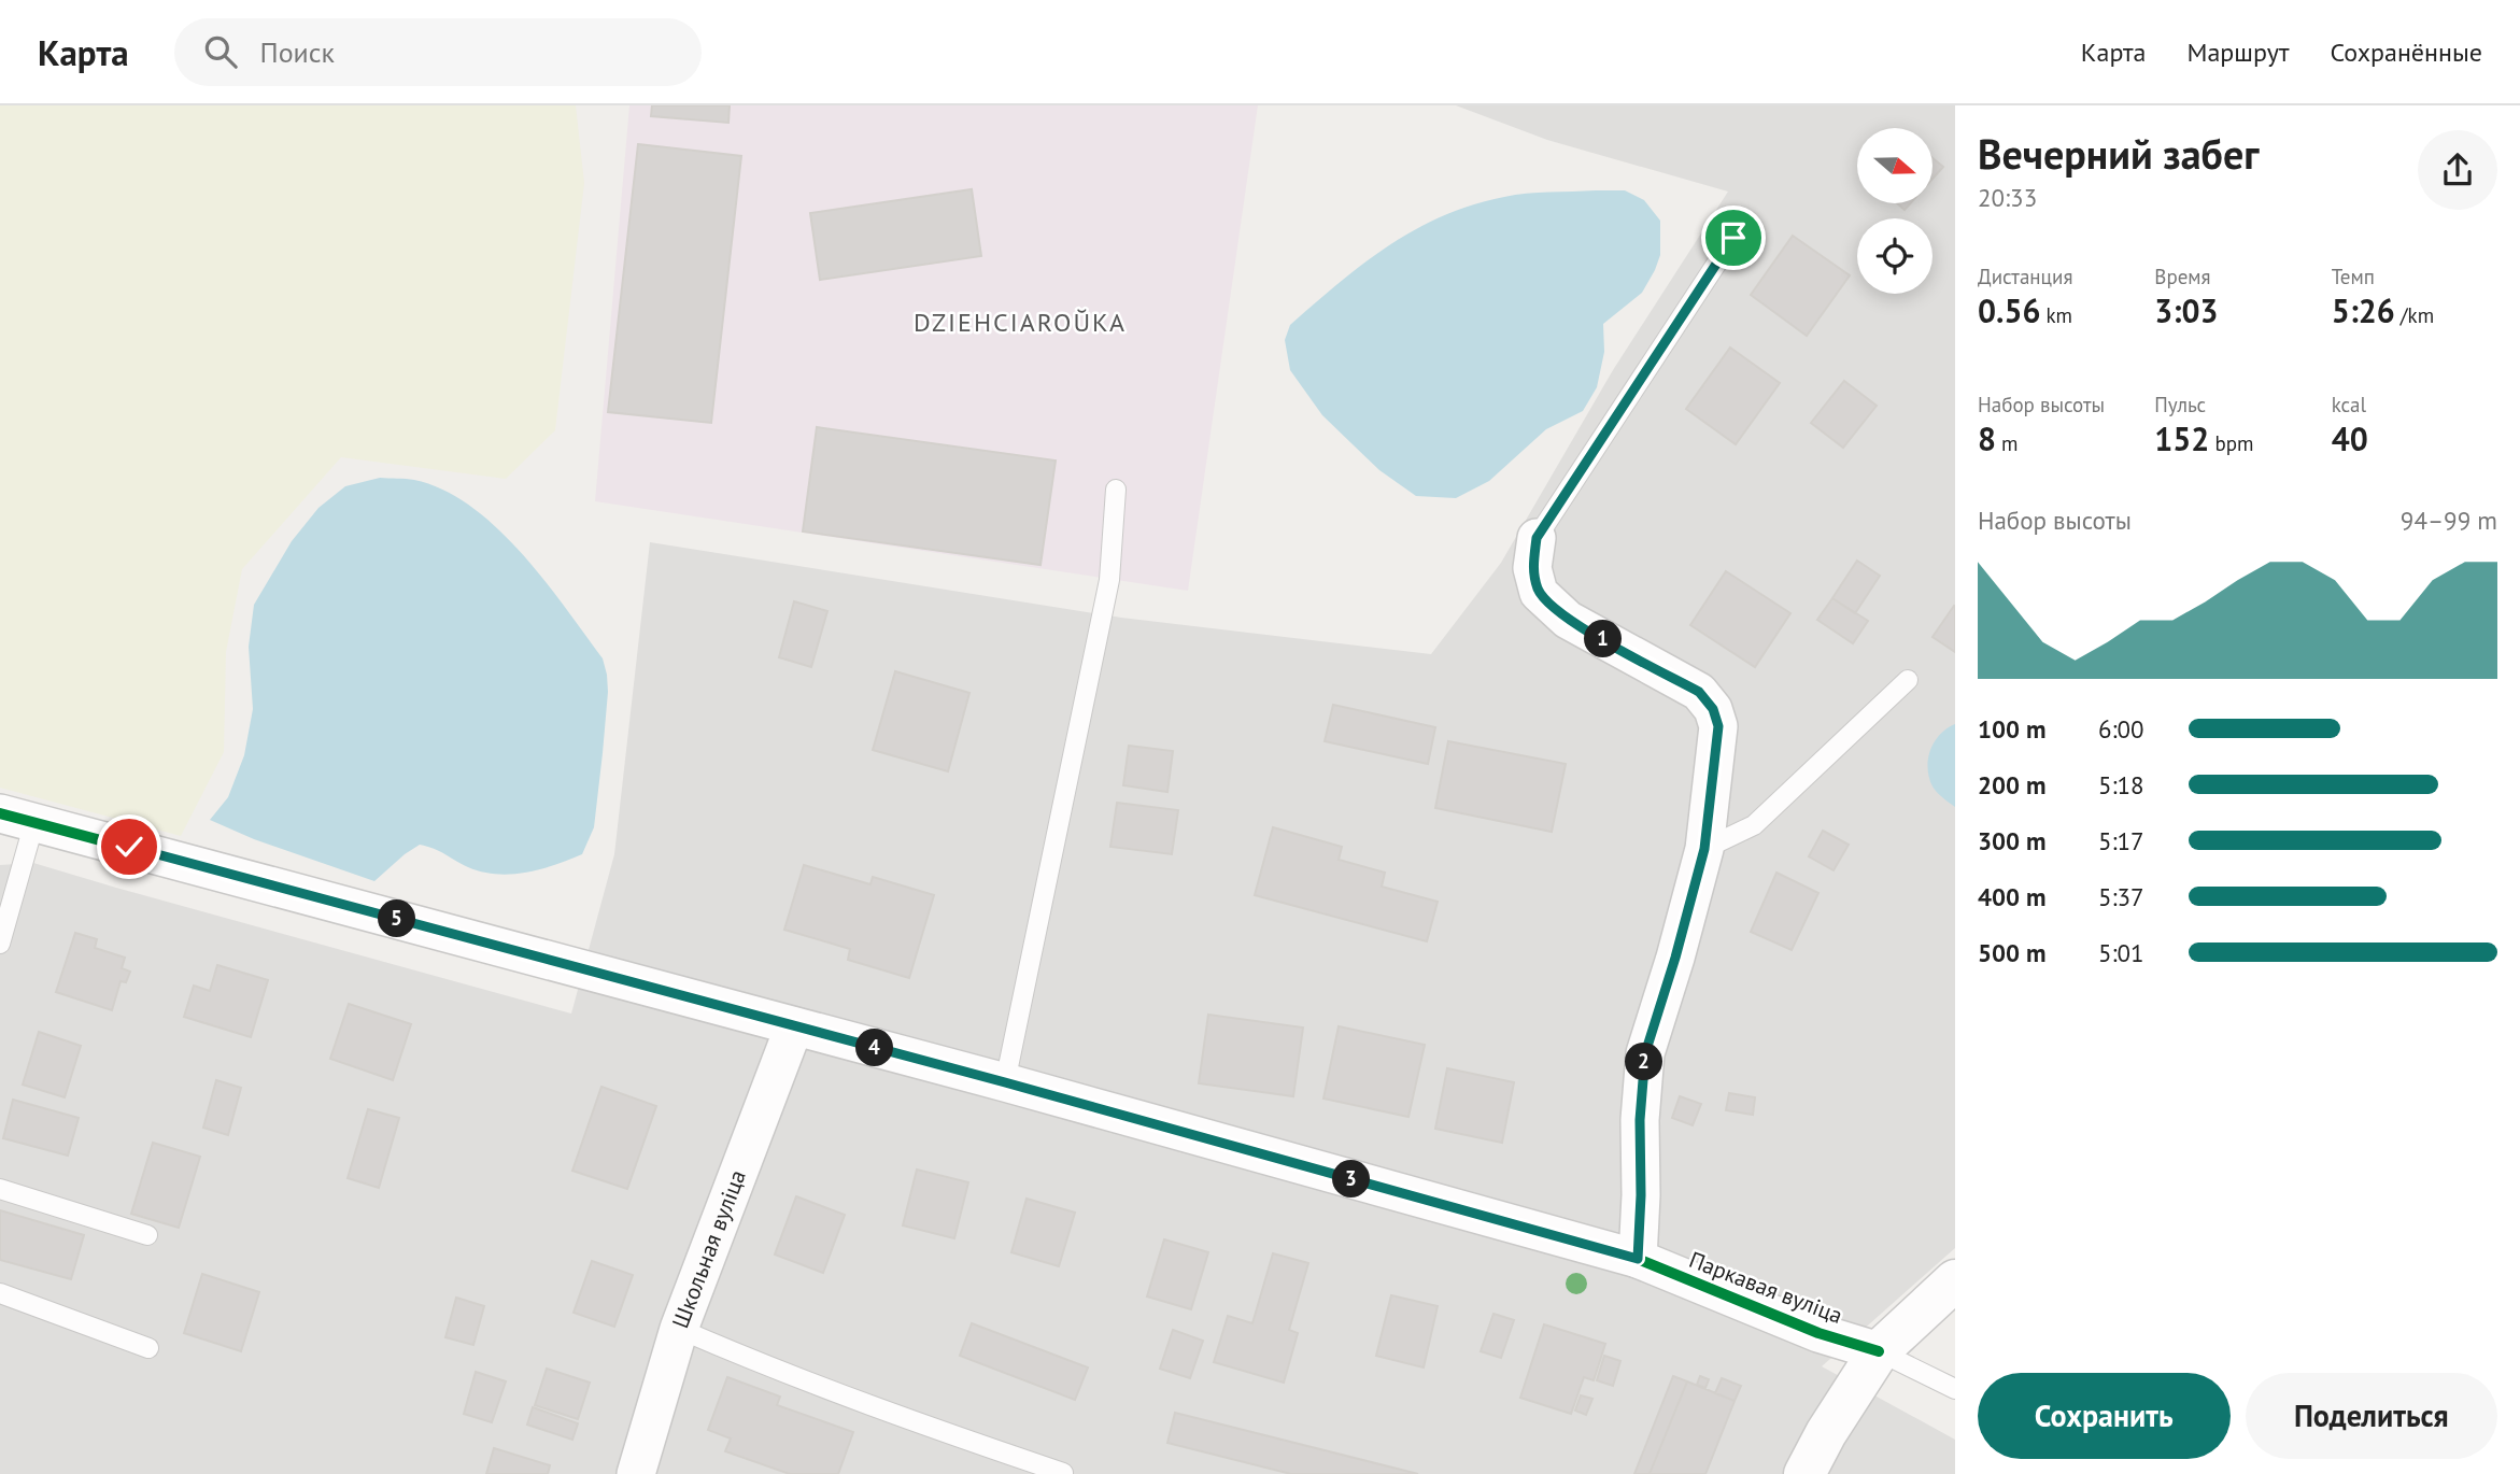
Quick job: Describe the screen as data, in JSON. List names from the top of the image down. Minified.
{"streets":{"street":["Школьная вуліца","Паркавая вуліца"]},"crossings":[["Школьная вуліца","Паркавая вуліца"]],"districts":["DZIEHCIAROŬKA"],"north":"right","page":{"header":"Карта","search":"Поиск","nav":["Карта","Маршрут","Сохранённые"],"heading":["Вечерний забег","20:33"],"stats":[["Дистанция","0.56 km"],["Время","3:03"],["Темп","5:26 /km"],["Набор высоты","8 m"],["Пульс","152 bpm"],["kcal","40"]],"chart":["Набор высоты","94–99 m"],"pins":["1","5","4","2","3"],"list":[{"name":"100 m","note":"6:00"},{"name":"200 m","note":"5:18"},{"name":"300 m","note":"5:17"},{"name":"400 m","note":"5:37"},{"name":"500 m","note":"5:01"}],"buttons":["Сохранить","Поделиться"]}}
